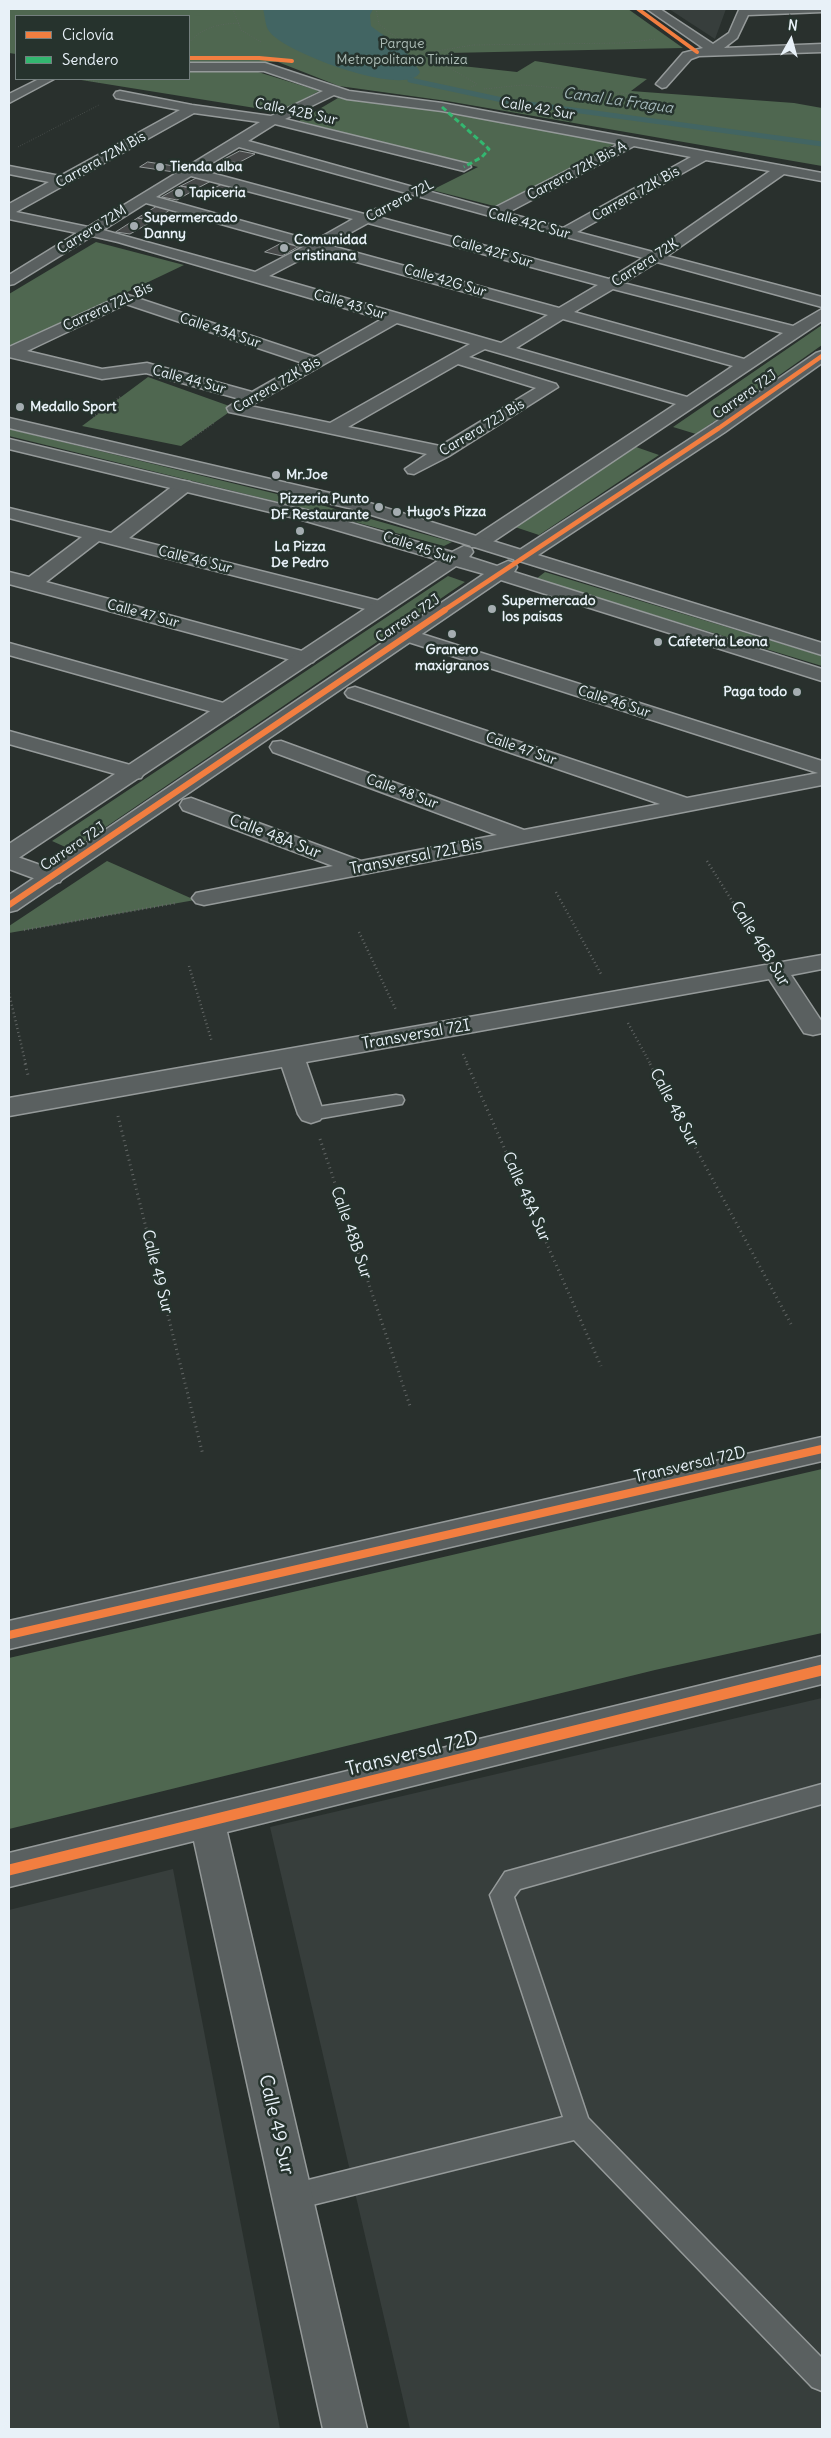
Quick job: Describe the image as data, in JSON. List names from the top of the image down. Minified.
{"streets":{"street":["Calle 42 Sur","Calle 42B Sur","Carrera 72M Bis","Carrera 72K Bis A","Carrera 72K Bis","Carrera 72L","Calle 42C Sur","Carrera 72M","Calle 42F Sur","Carrera 72K","Calle 42G Sur","Calle 43 Sur","Carrera 72L Bis","Calle 43A Sur","Calle 44 Sur","Carrera 72J","Carrera 72J Bis","Calle 45 Sur","Calle 46 Sur","Calle 47 Sur","Calle 48 Sur","Calle 48A Sur","Transversal 72I Bis","Calle 46B Sur","Transversal 72I","Calle 49 Sur","Transversal 72D"],"path":["Calle 48B Sur"]},"crossings":[["Calle 42 Sur","Carrera 72K Bis A"],["Calle 42 Sur","Carrera 72K Bis"],["Calle 42 Sur","Carrera 72M"],["Calle 42 Sur","Carrera 72K"],["Calle 42B Sur","Carrera 72M Bis"],["Calle 42B Sur","Carrera 72L"],["Calle 42B Sur","Carrera 72M"],["Carrera 72K Bis A","Calle 42C Sur"],["Carrera 72K Bis","Calle 42C Sur"],["Carrera 72K Bis","Calle 43 Sur"],["Carrera 72K Bis","Calle 43A Sur"],["Carrera 72K Bis","Calle 44 Sur"],["Carrera 72K Bis","Calle 45 Sur"],["Carrera 72L","Calle 42C Sur"],["Carrera 72L","Calle 42F Sur"],["Carrera 72L","Calle 42G Sur"],["Carrera 72L","Calle 43 Sur"],["Calle 42C Sur","Carrera 72M"],["Calle 42C Sur","Carrera 72K"],["Carrera 72M","Calle 42F Sur"],["Carrera 72M","Calle 42G Sur"],["Carrera 72M","Calle 43 Sur"],["Calle 42F Sur","Carrera 72K"],["Calle 42F Sur","Carrera 72J"],["Carrera 72K","Calle 42G Sur"],["Carrera 72K","Calle 43 Sur"],["Calle 42G Sur","Carrera 72J"],["Calle 43 Sur","Carrera 72J"],["Carrera 72L Bis","Calle 43A Sur"],["Carrera 72L Bis","Calle 44 Sur"],["Calle 44 Sur","Carrera 72J Bis"],["Carrera 72J","Calle 45 Sur"],["Carrera 72J","Calle 46 Sur"],["Carrera 72J","Calle 47 Sur"],["Calle 47 Sur","Transversal 72I Bis"],["Calle 48 Sur","Transversal 72I Bis"],["Calle 48 Sur","Transversal 72I"],["Calle 48A Sur","Transversal 72I Bis"],["Calle 48A Sur","Transversal 72I"],["Calle 46B Sur","Transversal 72I"],["Transversal 72I","Calle 49 Sur"],["Calle 49 Sur","Transversal 72D"]],"water":["Canal La Fragua"],"parks":["Parque Metropolitano Timiza"],"places":["Tienda alba","Tapiceria","Supermercado Danny","Comunidad cristinana","Medallo Sport","Mr.Joe","Pizzeria Punto DF Restaurante","Hugo’s Pizza","La Pizza De Pedro","Supermercado los paisas","Granero maxigranos","Cafeteria Leona","Paga todo"],"legend":["Ciclovía","Sendero"],"north":"top"}
